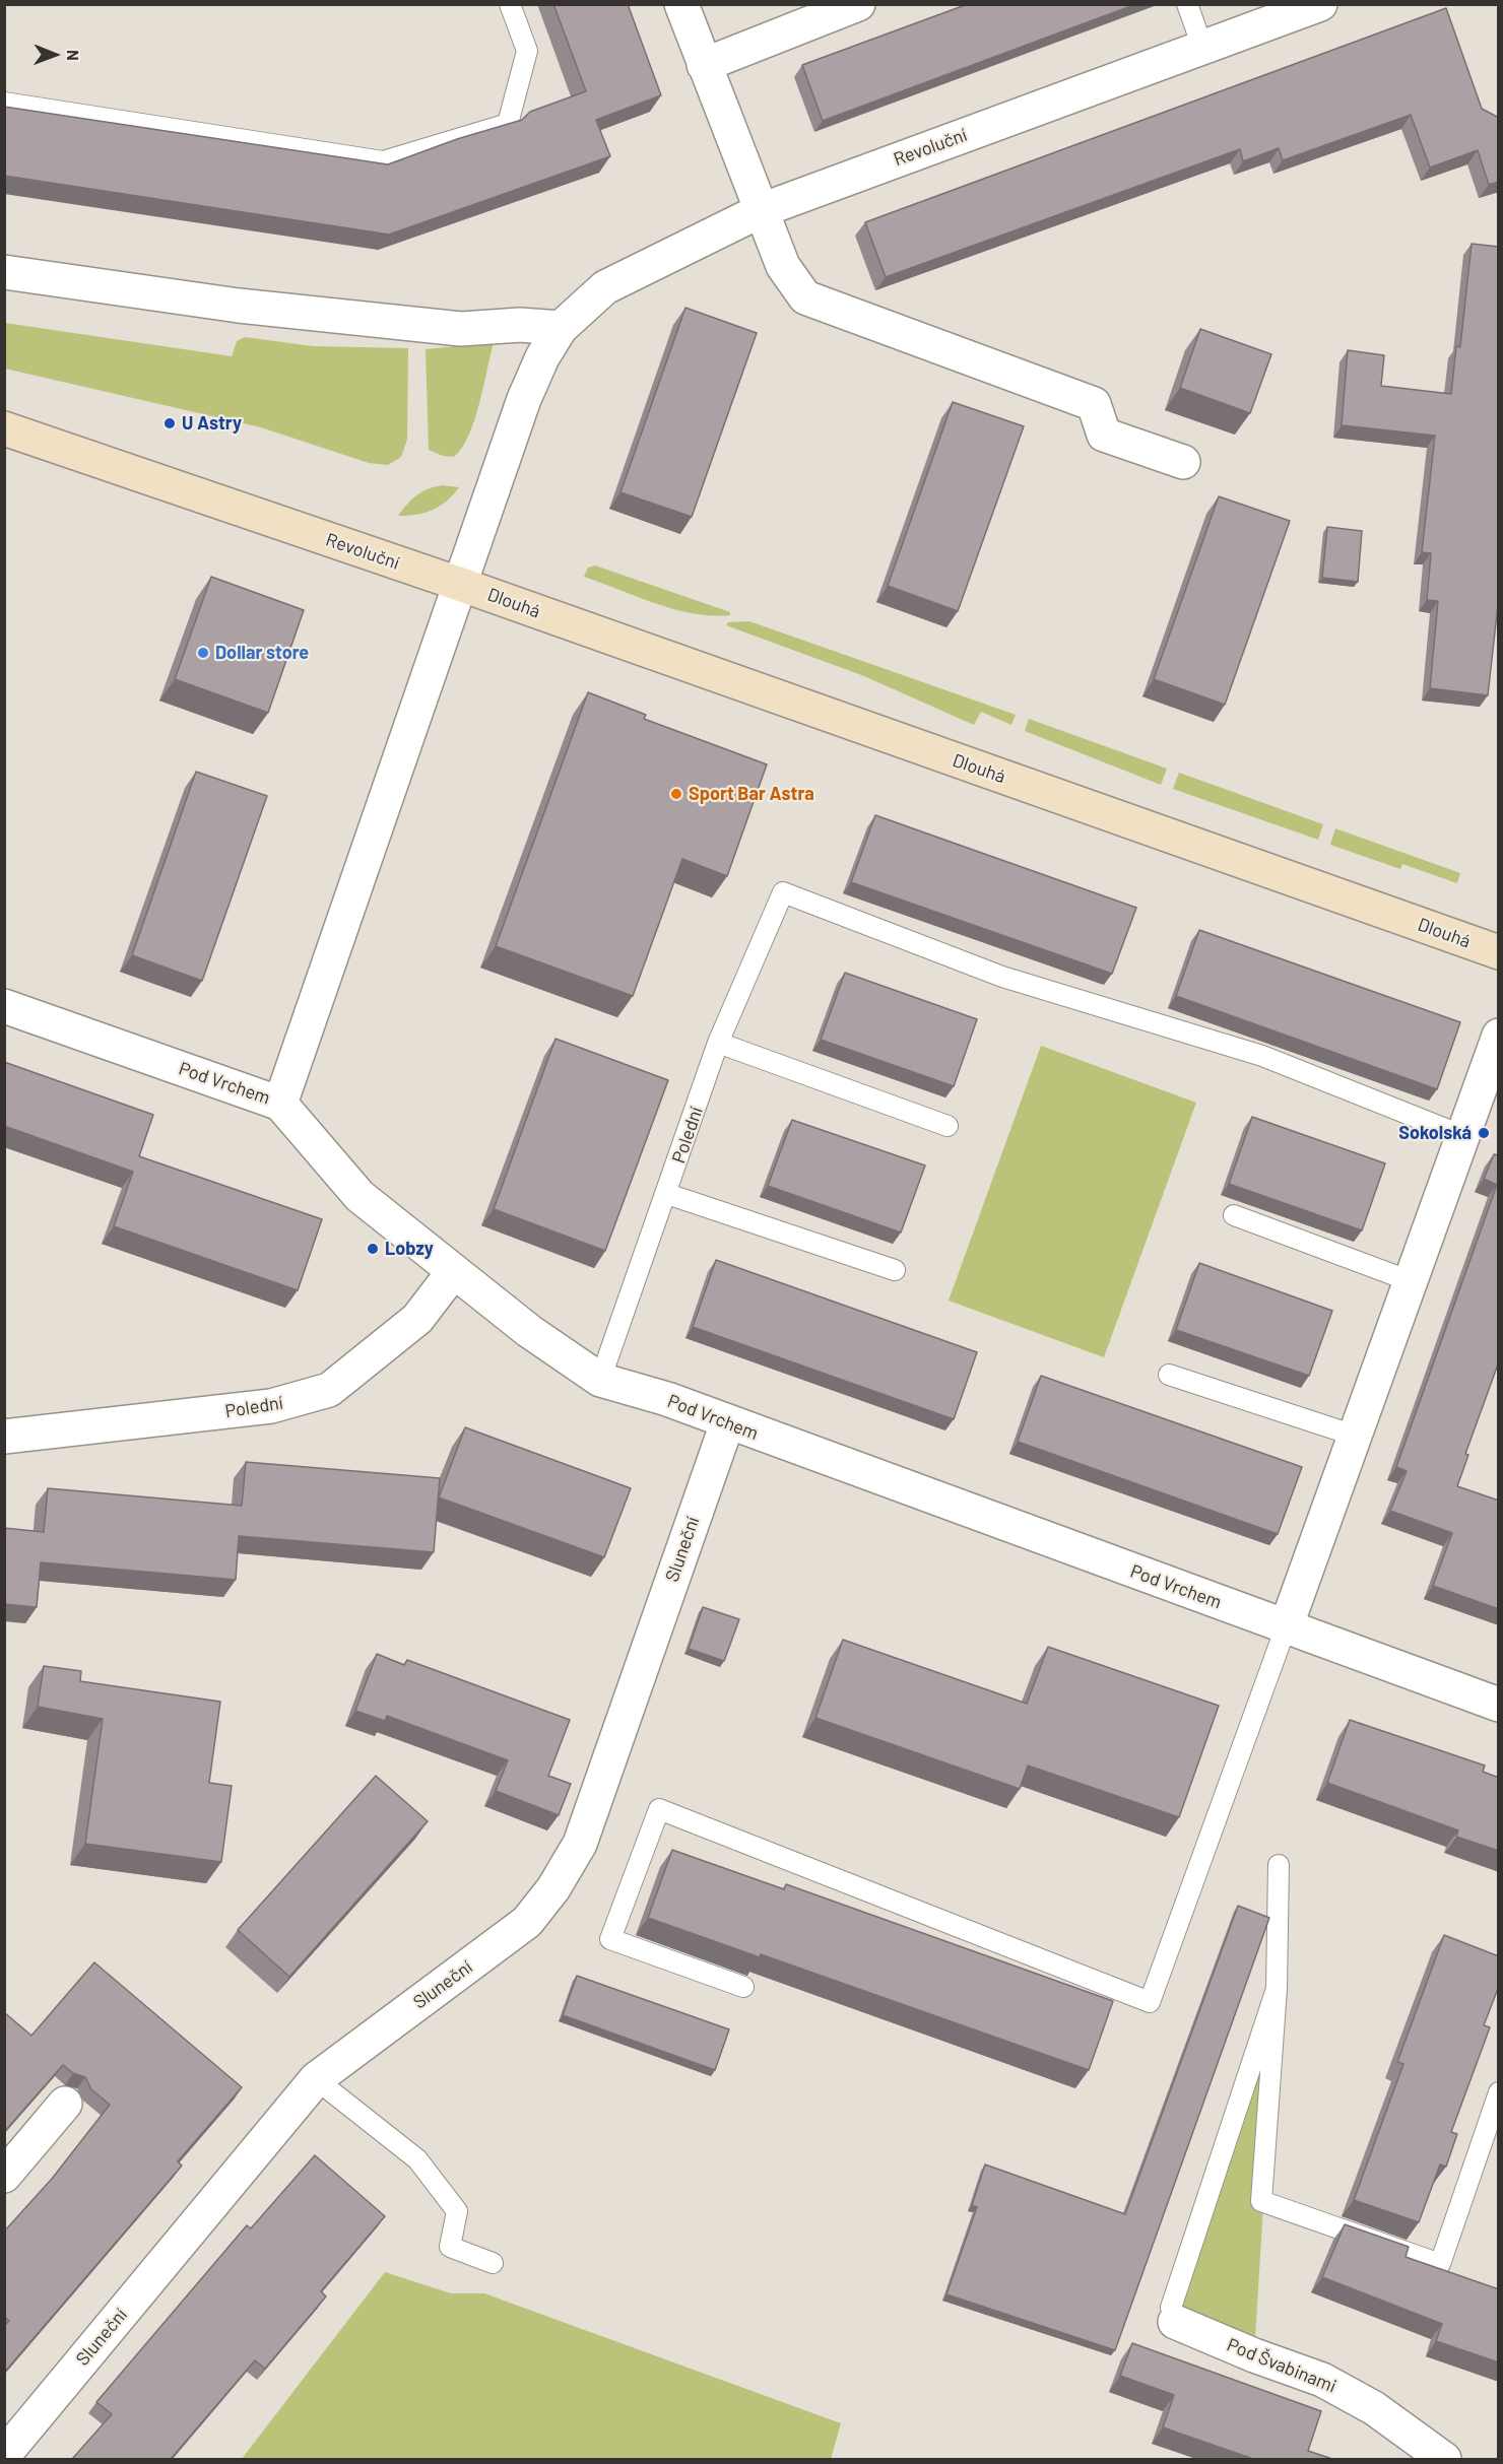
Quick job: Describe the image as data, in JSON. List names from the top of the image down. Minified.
{"streets":{"street":["Revoluční","Dlouhá","Pod Vrchem","Polední","Sluneční","Pod Švabinami"]},"crossings":[["Revoluční","Dlouhá"],["Pod Vrchem","Polední"],["Pod Vrchem","Sluneční"]],"places":["U Astry","Dollar store","Sport Bar Astra","Sokolská","Lobzy"],"north":"right"}
